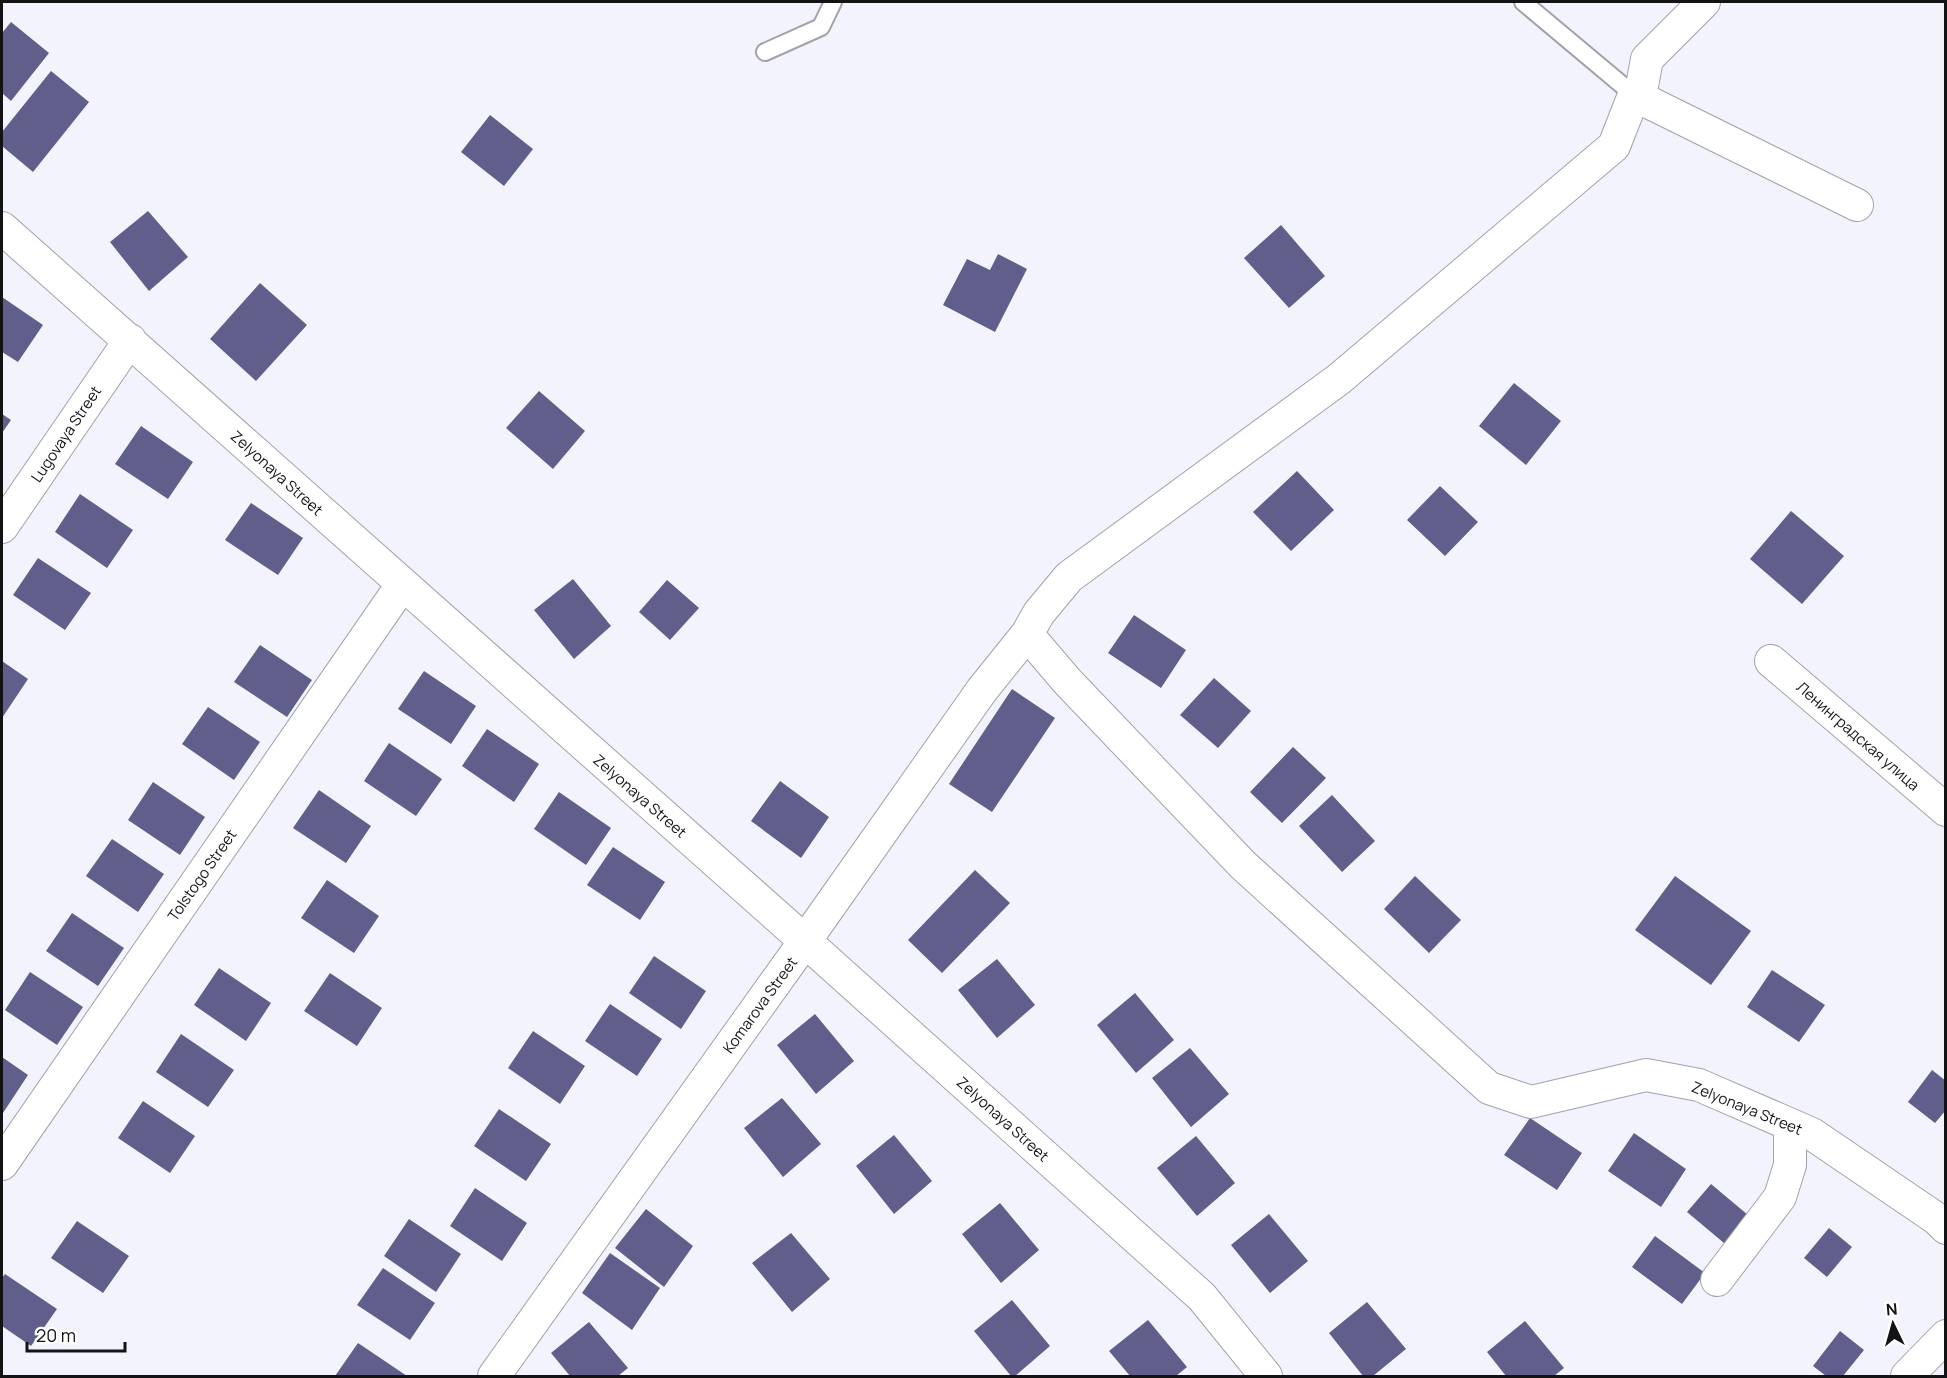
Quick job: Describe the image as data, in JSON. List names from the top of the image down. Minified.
{"streets":{"street":["Lugovaya Street","Zelyonaya Street","Ленинградская улица","Tolstogo Street","Komarova Street"]},"crossings":[["Lugovaya Street","Zelyonaya Street"],["Zelyonaya Street","Tolstogo Street"],["Zelyonaya Street","Komarova Street"]],"scale_bar":"20 m","north":"top"}
